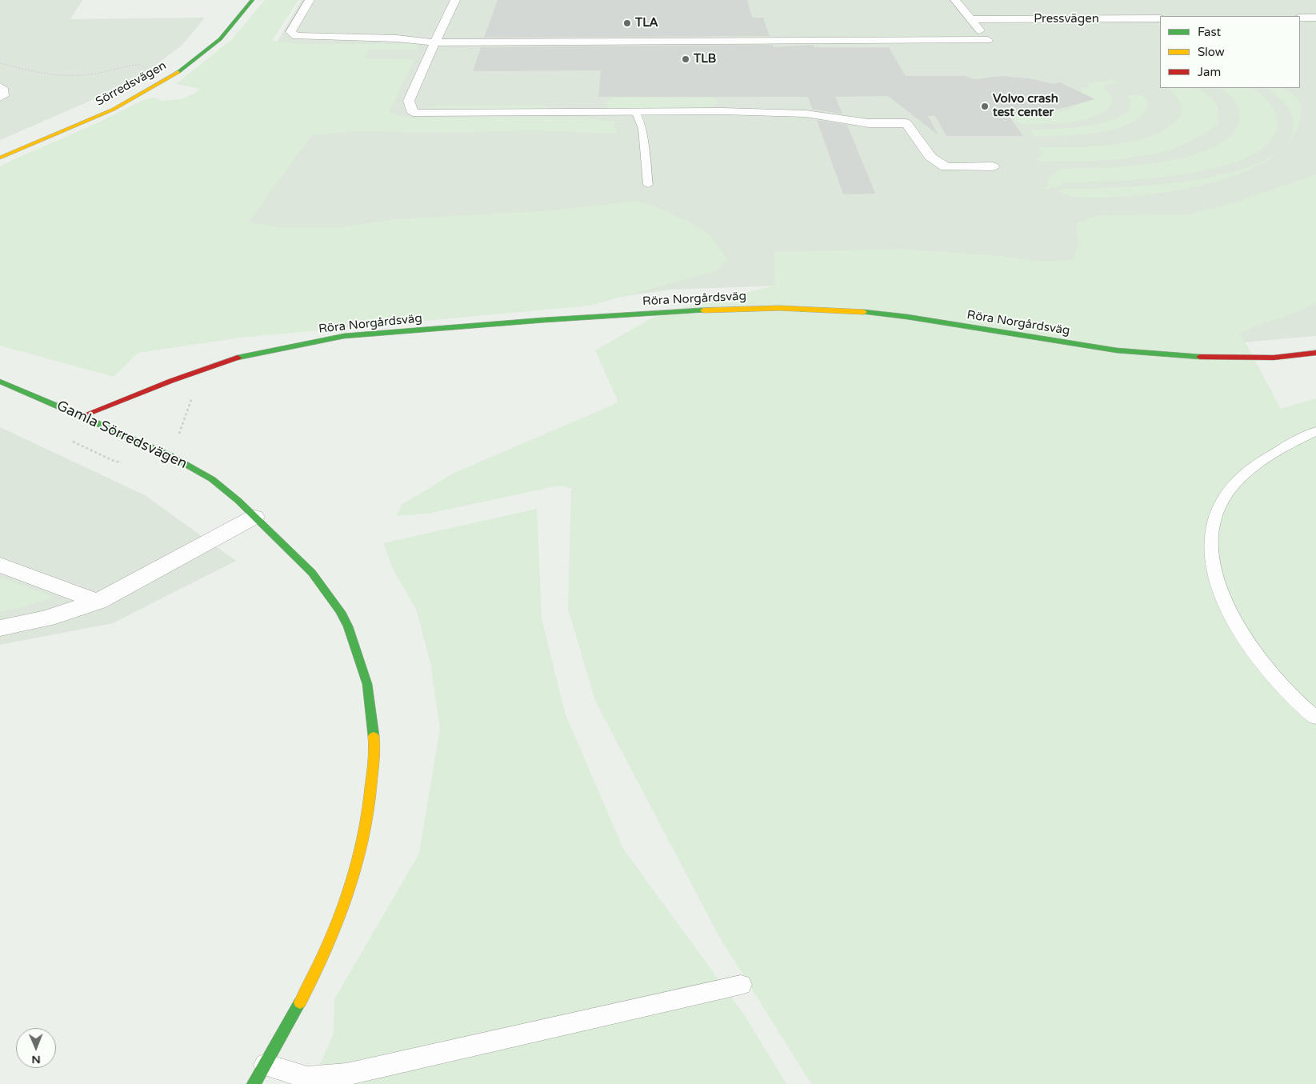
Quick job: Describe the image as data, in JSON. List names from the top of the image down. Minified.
{"streets":{"street":["Pressvägen","Sörredsvägen","Röra Norgårdsväg","Gamla Sörredsvägen"]},"crossings":[["Röra Norgårdsväg","Gamla Sörredsvägen"]],"places":["TLA","TLB","Volvo crash test center"],"legend":["Fast","Slow","Jam"],"north":"bottom"}
